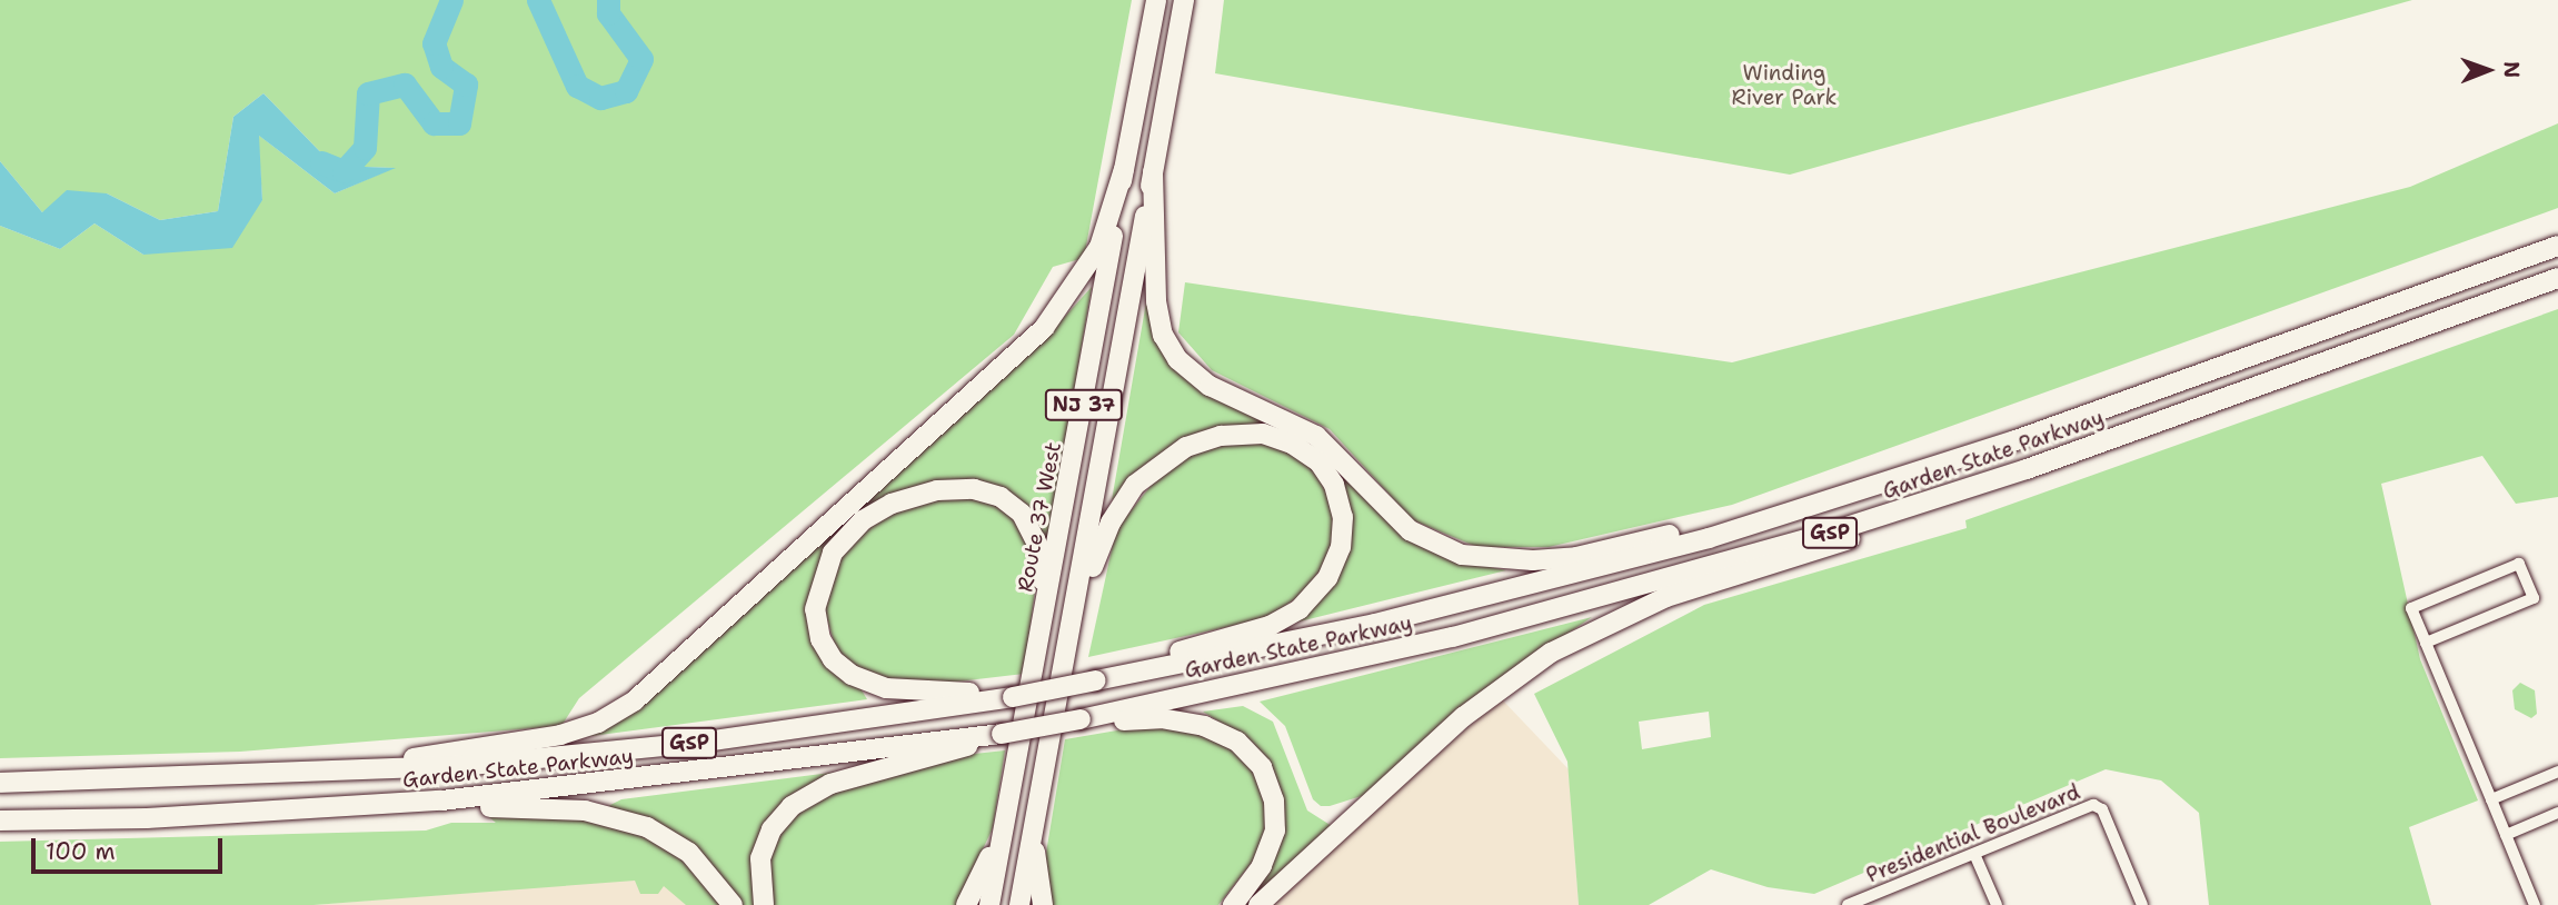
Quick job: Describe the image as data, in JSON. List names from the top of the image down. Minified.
{"streets":{"highway":["NJ 37","Garden State Parkway","Route 37 West","GSP"],"street":["Presidential Boulevard"]},"parks":["Winding River Park"],"scale_bar":"100 m","north":"right"}
